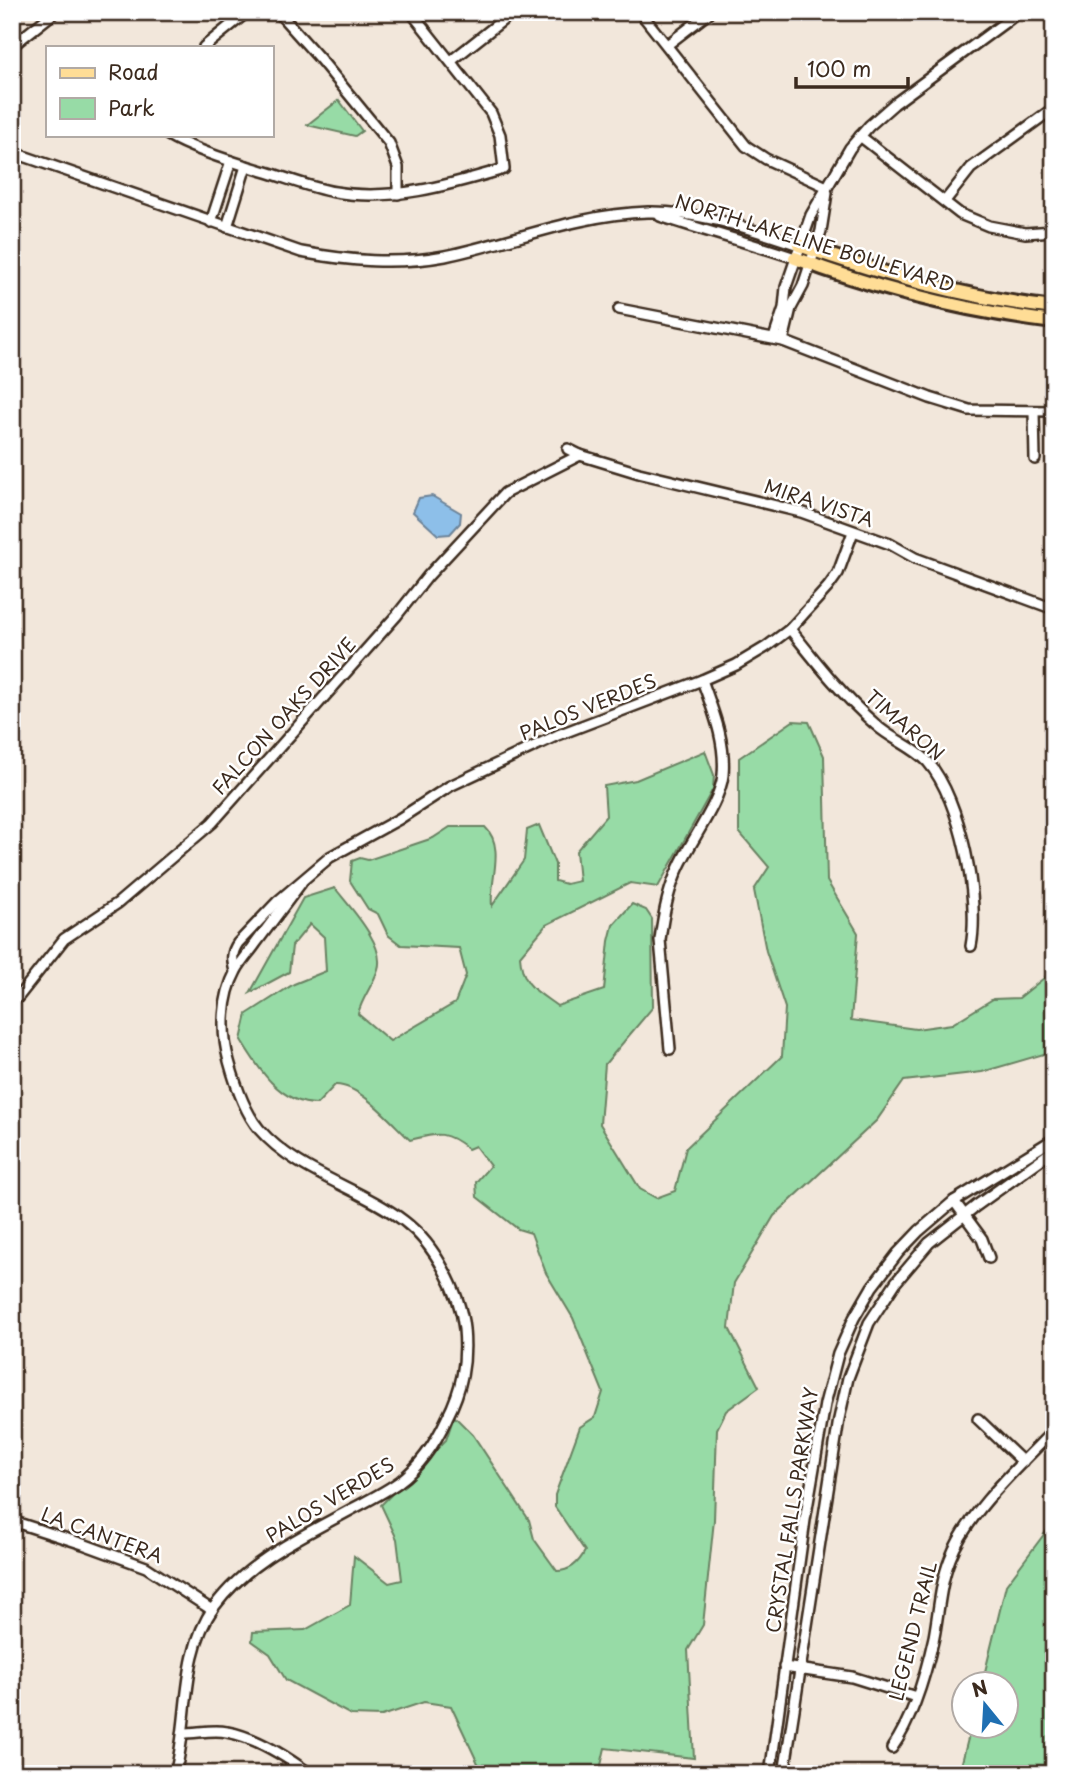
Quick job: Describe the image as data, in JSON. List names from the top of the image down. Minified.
{"streets":{"main road":["NORTH LAKELINE BOULEVARD"],"street":["MIRA VISTA","PALOS VERDES","FALCON OAKS DRIVE","TIMARON","CRYSTAL FALLS PARKWAY","LA CANTERA","LEGEND TRAIL"]},"crossings":[["MIRA VISTA","PALOS VERDES"],["MIRA VISTA","FALCON OAKS DRIVE"],["PALOS VERDES","TIMARON"],["PALOS VERDES","LA CANTERA"]],"legend":["Road","Park"],"scale_bar":"100 m","north":"top"}
